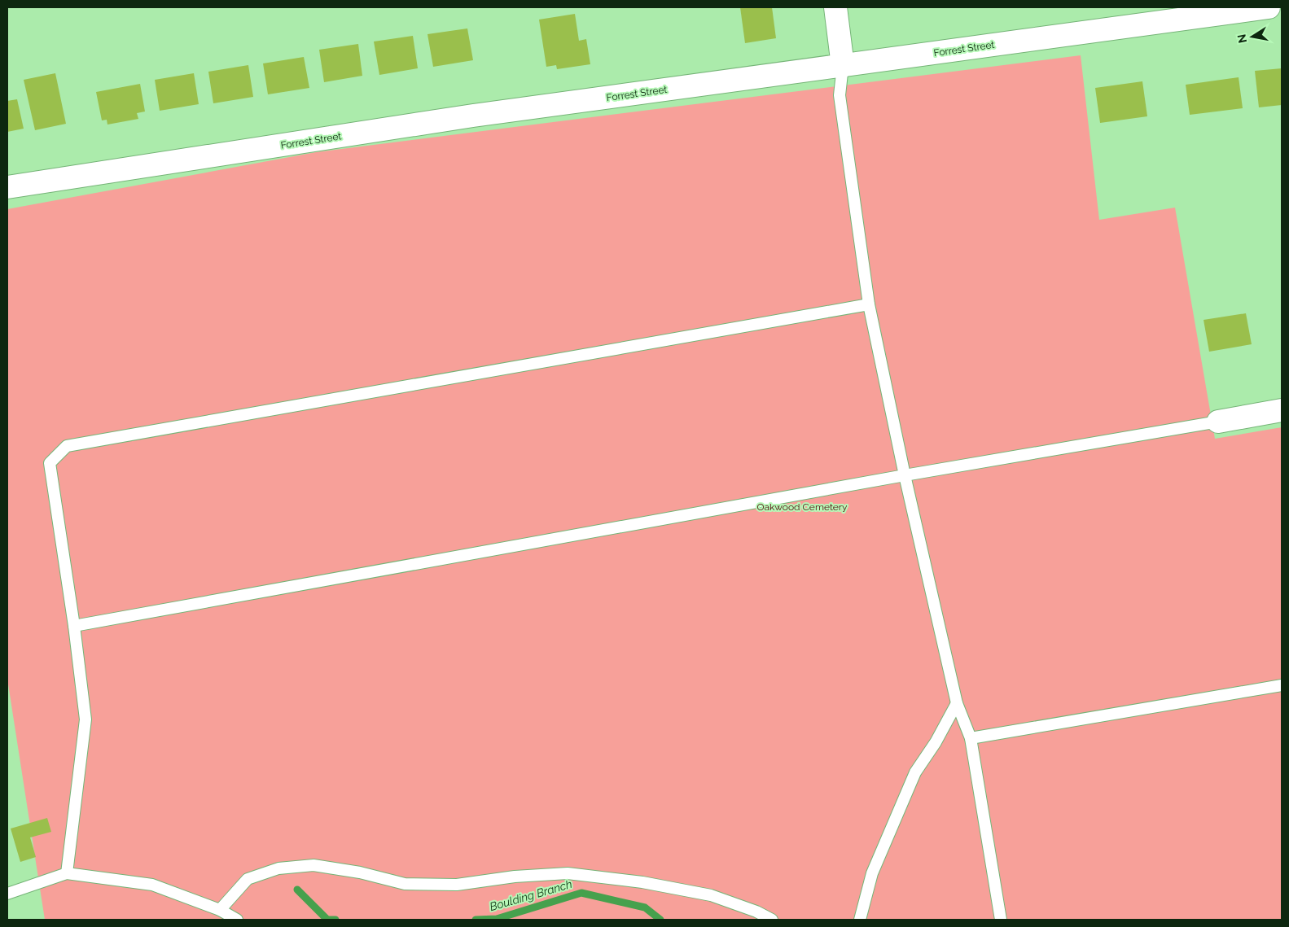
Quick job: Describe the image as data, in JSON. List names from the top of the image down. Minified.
{"streets":{"street":["Forrest Street"]},"water":["Boulding Branch"],"parks":["Oakwood Cemetery"],"north":"left"}
